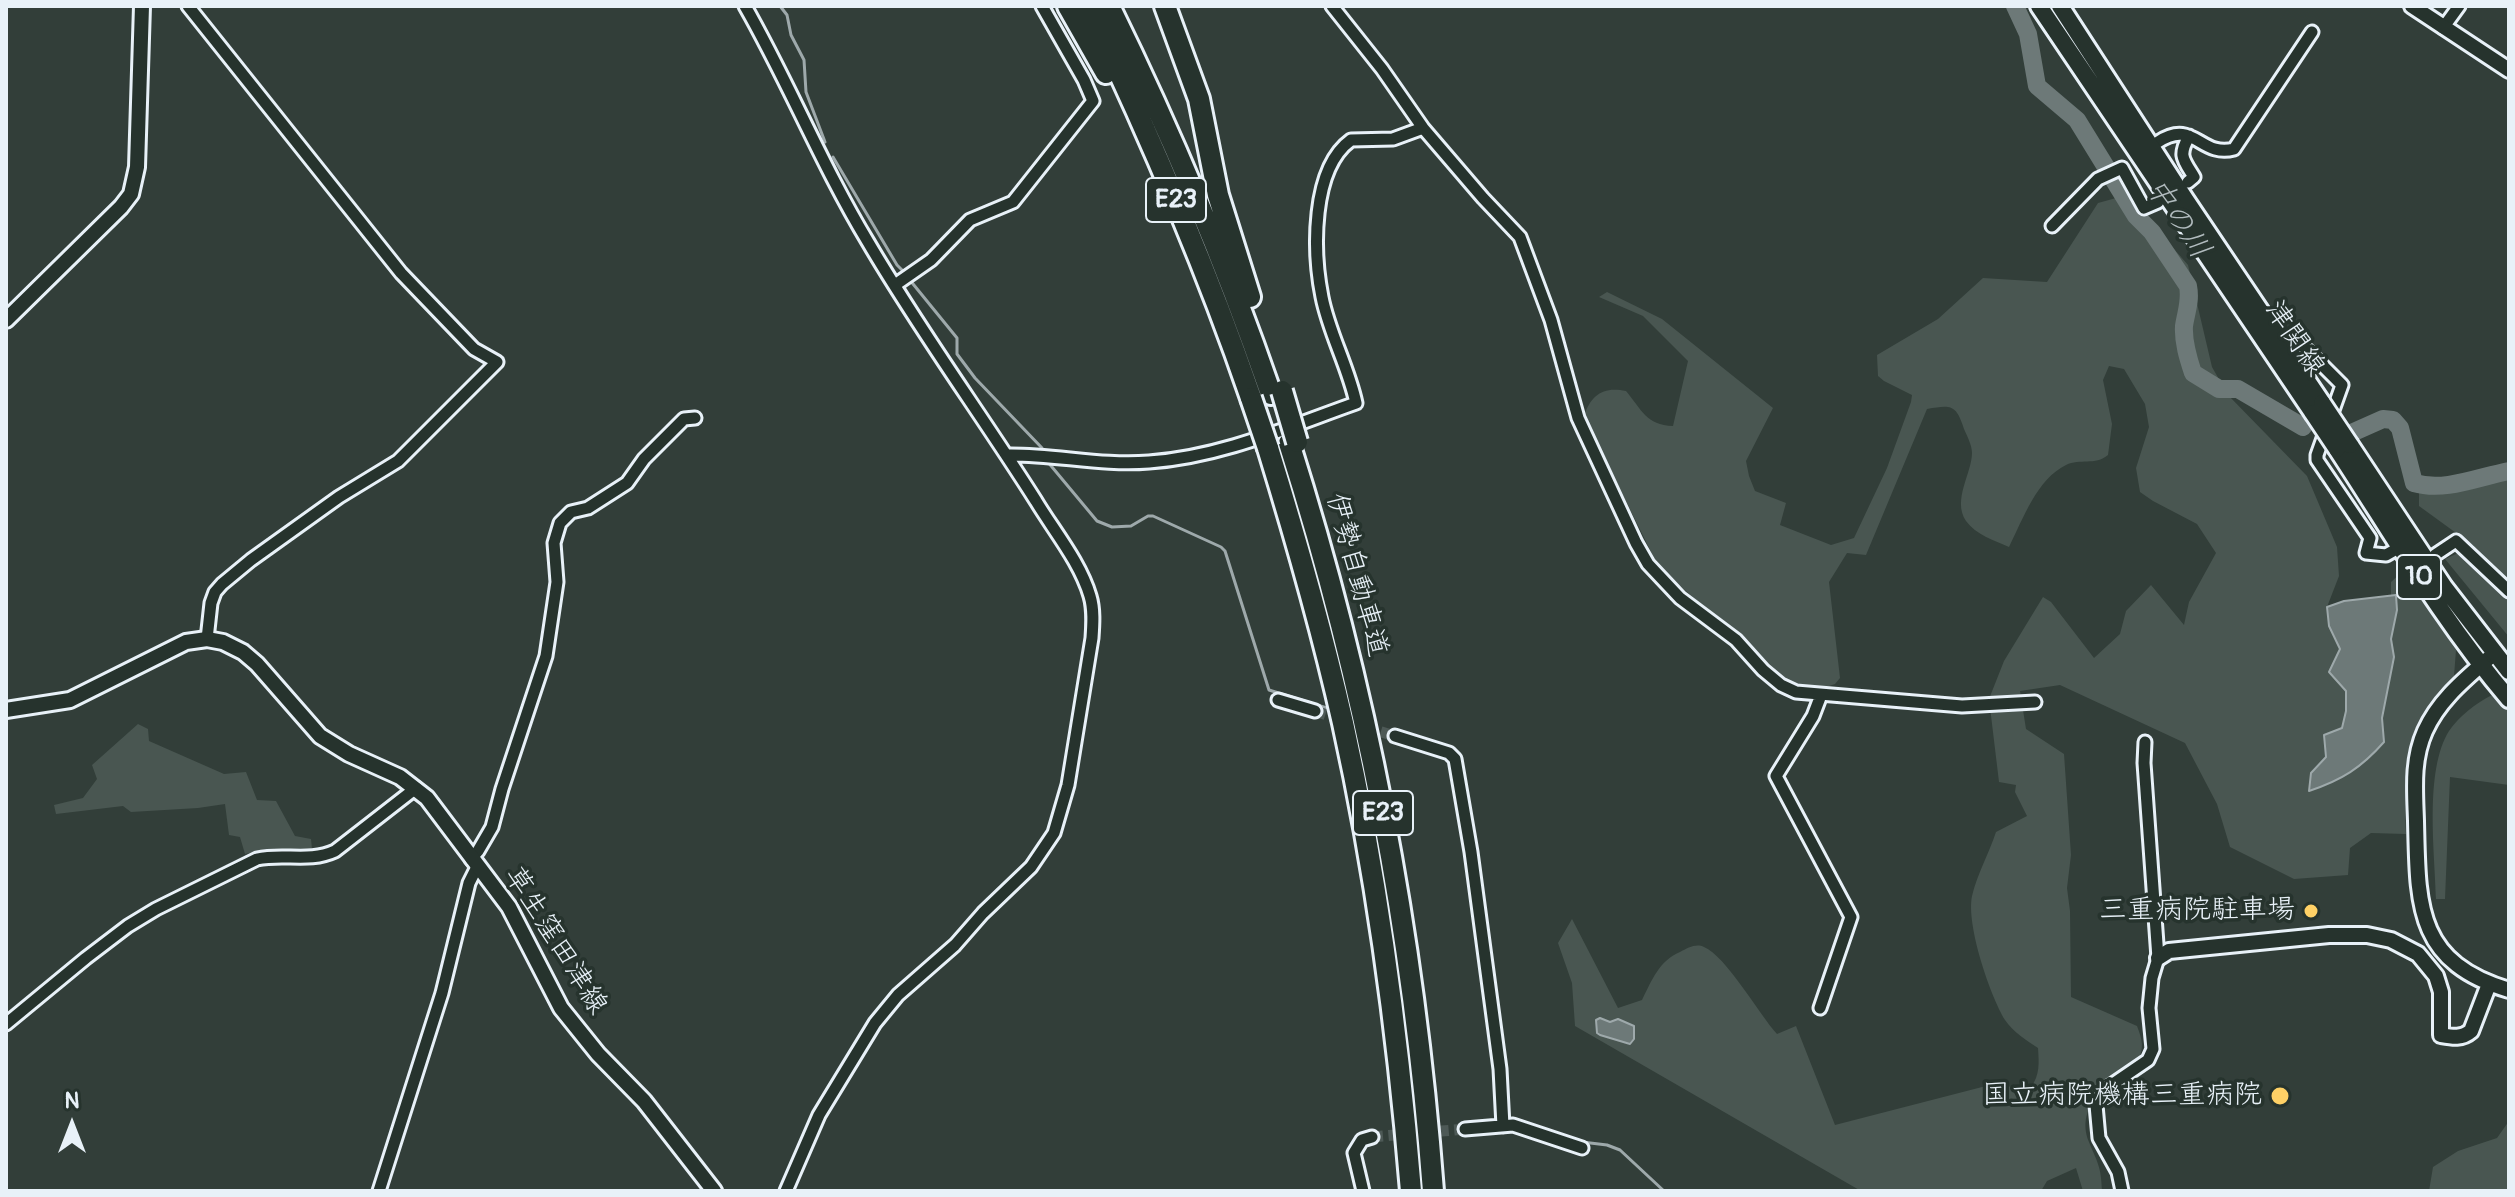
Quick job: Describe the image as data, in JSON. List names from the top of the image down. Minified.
{"streets":{"highway":["E23","伊勢自動車道"],"main road":["津関線","10","草生窪田津線"]},"water":["中の川"],"places":["三重病院駐車場","国立病院機構三重病院"],"north":"top"}
